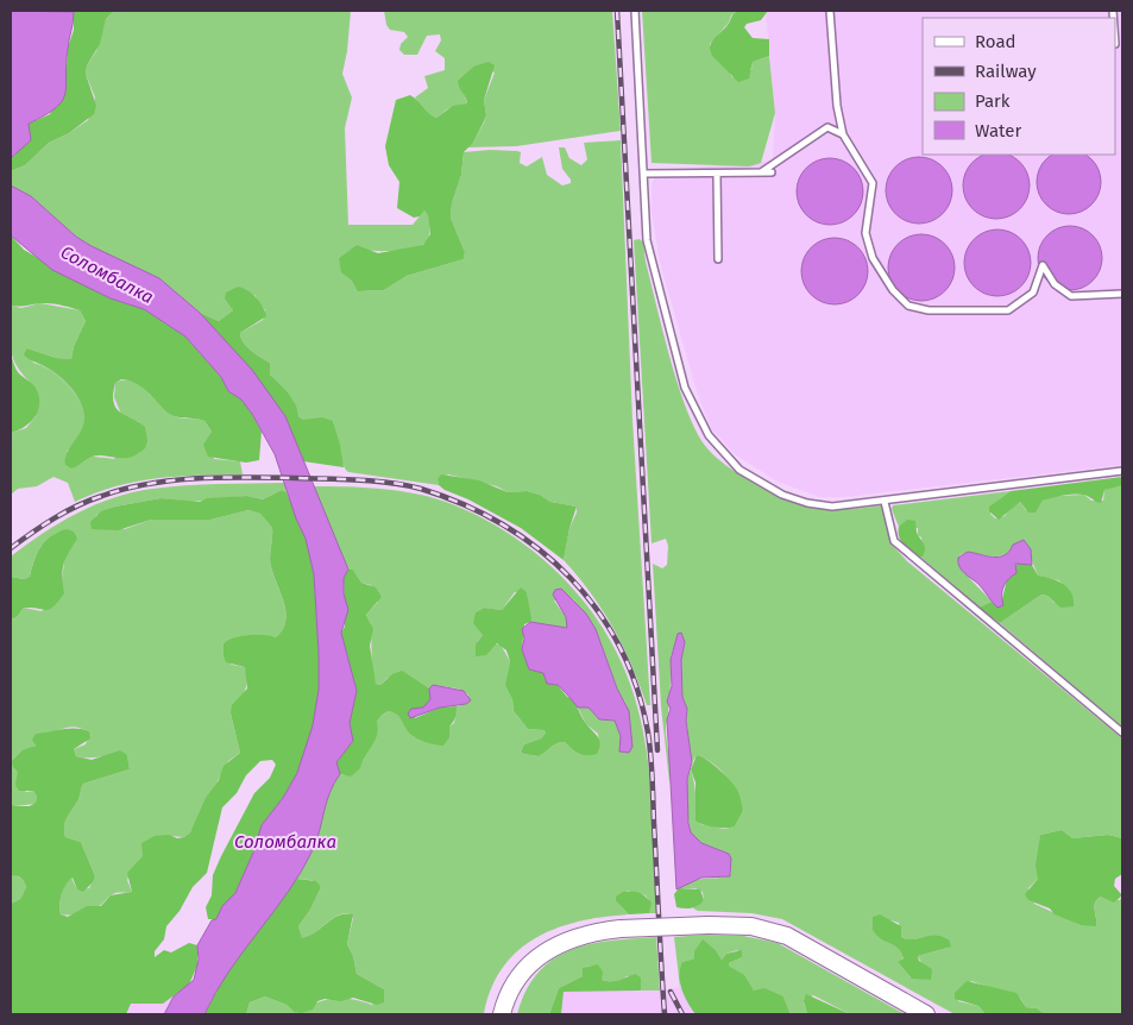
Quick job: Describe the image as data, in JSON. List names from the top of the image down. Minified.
{"water":["Соломбалка"],"legend":["Road","Railway","Park","Water"]}
